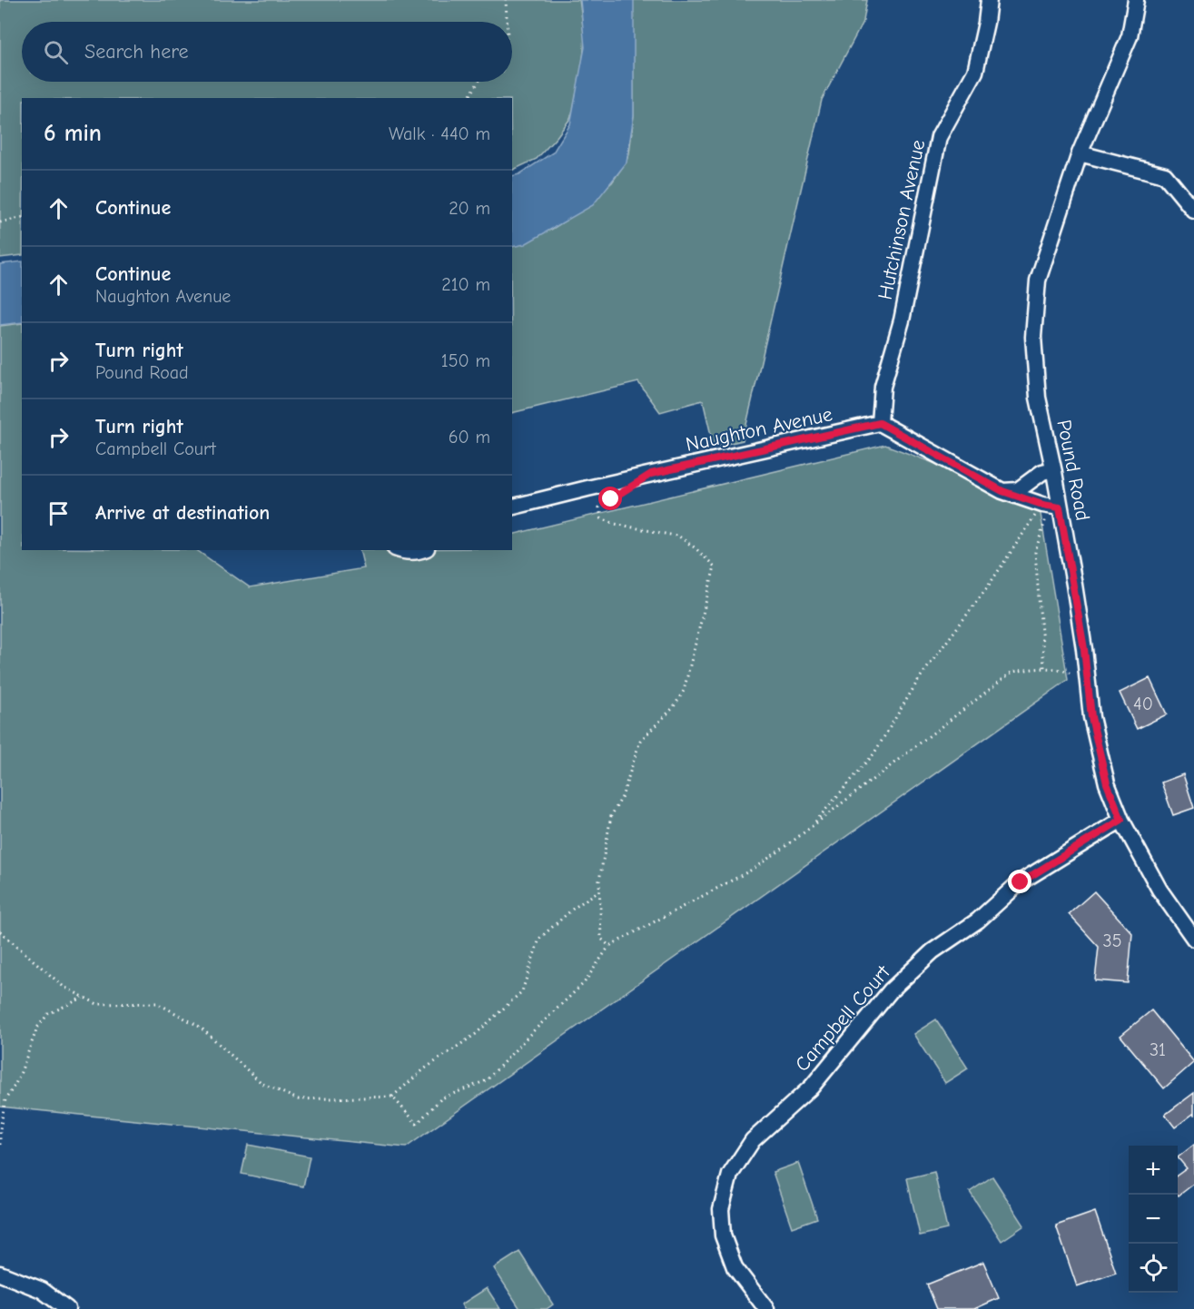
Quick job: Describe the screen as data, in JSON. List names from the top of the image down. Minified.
{"streets":{"street":["Hutchinson Avenue","Naughton Avenue","Pound Road","Campbell Court"]},"crossings":[["Hutchinson Avenue","Naughton Avenue"],["Pound Road","Campbell Court"]],"house_numbers":["40","35","31"],"page":{"search":"Search here","heading":["6 min","Walk · 440 m"],"list":[["Continue","20 m"],["Continue","Naughton Avenue","210 m"],["Turn right","Pound Road","150 m"],["Turn right","Campbell Court","60 m"],"Arrive at destination"],"map_buttons":["+","−"]}}
